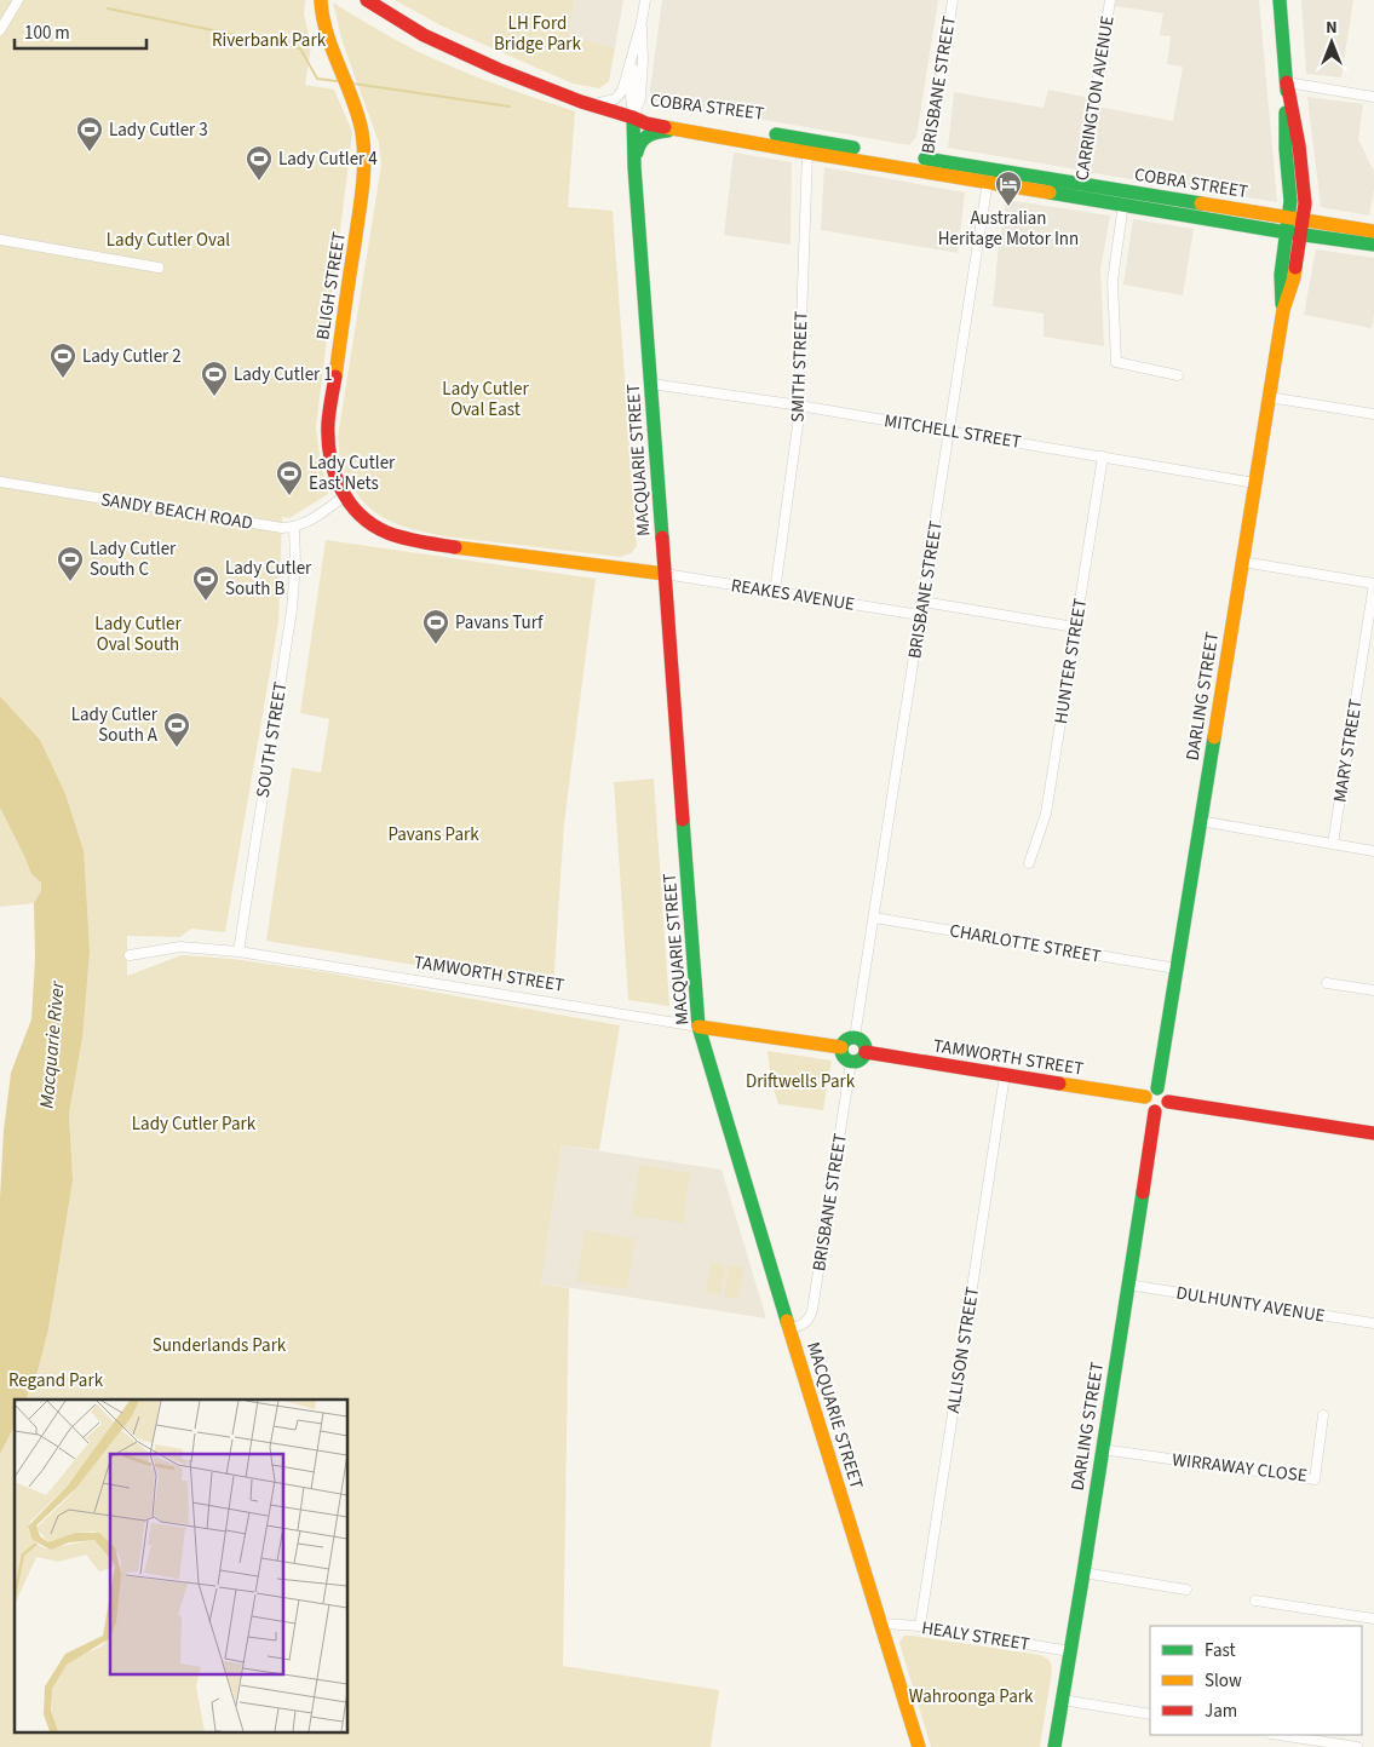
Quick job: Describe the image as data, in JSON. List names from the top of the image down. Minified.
{"streets":{"main road":["COBRA STREET","BLIGH STREET","MACQUARIE STREET","DARLING STREET","TAMWORTH STREET"],"street":["BRISBANE STREET","CARRINGTON AVENUE","SMITH STREET","MITCHELL STREET","SANDY BEACH ROAD","REAKES AVENUE","HUNTER STREET","SOUTH STREET","MARY STREET","CHARLOTTE STREET","DULHUNTY AVENUE","ALLISON STREET","WIRRAWAY CLOSE","HEALY STREET"]},"crossings":[["BRISBANE STREET","COBRA STREET"],["BRISBANE STREET","MITCHELL STREET"],["BRISBANE STREET","MACQUARIE STREET"],["BRISBANE STREET","REAKES AVENUE"],["BRISBANE STREET","CHARLOTTE STREET"],["BRISBANE STREET","TAMWORTH STREET"],["CARRINGTON AVENUE","COBRA STREET"],["COBRA STREET","SMITH STREET"],["COBRA STREET","MACQUARIE STREET"],["COBRA STREET","DARLING STREET"],["BLIGH STREET","MACQUARIE STREET"],["BLIGH STREET","REAKES AVENUE"],["SMITH STREET","MITCHELL STREET"],["SMITH STREET","REAKES AVENUE"],["MITCHELL STREET","MACQUARIE STREET"],["MITCHELL STREET","HUNTER STREET"],["MITCHELL STREET","DARLING STREET"],["MACQUARIE STREET","REAKES AVENUE"],["MACQUARIE STREET","TAMWORTH STREET"],["MACQUARIE STREET","HEALY STREET"],["SANDY BEACH ROAD","SOUTH STREET"],["DARLING STREET","CHARLOTTE STREET"],["DARLING STREET","TAMWORTH STREET"],["DARLING STREET","DULHUNTY AVENUE"],["DARLING STREET","WIRRAWAY CLOSE"],["DARLING STREET","HEALY STREET"],["SOUTH STREET","TAMWORTH STREET"],["TAMWORTH STREET","ALLISON STREET"],["ALLISON STREET","HEALY STREET"]],"water":["Macquarie River"],"parks":["LH Ford Bridge Park","Riverbank Park","Lady Cutler Oval","Lady Cutler Oval East","Lady Cutler Oval South","Pavans Park","Driftwells Park","Lady Cutler Park","Sunderlands Park","Regand Park","Wahroonga Park"],"places":{"sports":["Lady Cutler 3","Lady Cutler 4","Lady Cutler 2","Lady Cutler 1","Lady Cutler East Nets","Lady Cutler South C","Lady Cutler South B","Pavans Turf","Lady Cutler South A"],"hotel":["Australian Heritage Motor Inn"]},"legend":["Fast","Slow","Jam"],"scale_bar":"100 m","north":"top"}
